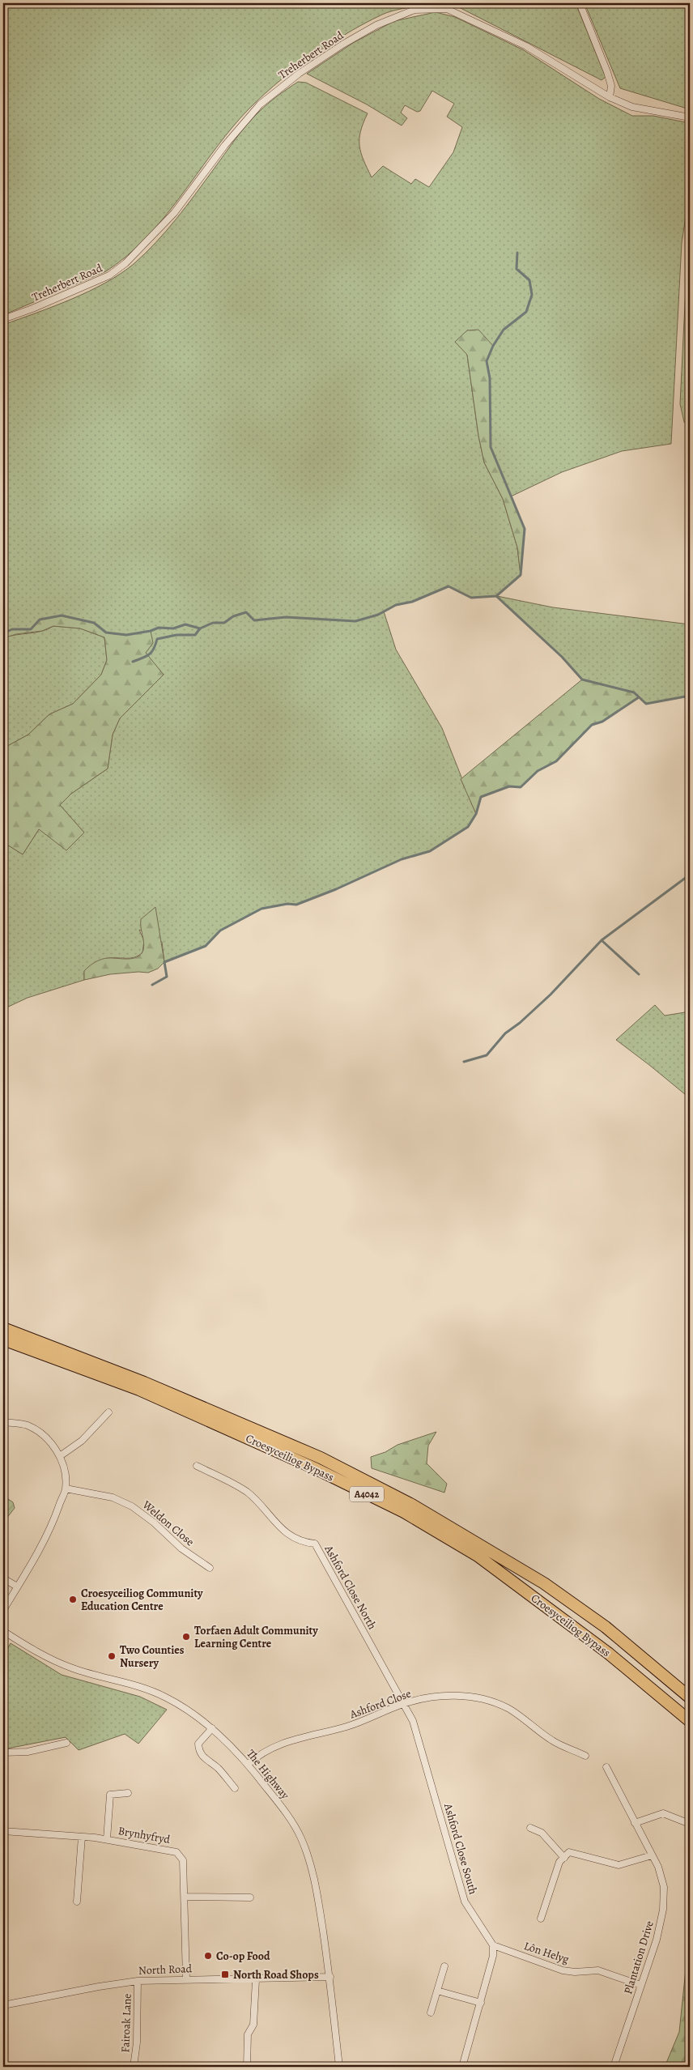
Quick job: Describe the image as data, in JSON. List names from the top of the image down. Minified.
{"streets":{"highway":["Croesyceiliog Bypass","A4042"],"street":["Treherbert Road","Weldon Close","Ashford Close North","Ashford Close","The Highway","Brynhyfryd","Ashford Close South","Lôn Helyg","Plantation Drive","North Road","Fairoak Lane"]},"crossings":[["Ashford Close North","Ashford Close"],["Ashford Close North","Ashford Close South"],["Ashford Close","The Highway"],["Ashford Close","Ashford Close South"],["The Highway","North Road"],["Brynhyfryd","North Road"],["Ashford Close South","Lôn Helyg"],["Lôn Helyg","Plantation Drive"],["North Road","Fairoak Lane"]],"places":{"other":["Croesyceiliog Community Education Centre","Torfaen Adult Community Learning Centre","Two Counties Nursery","Co-op Food"],"transit":["North Road Shops"]}}
